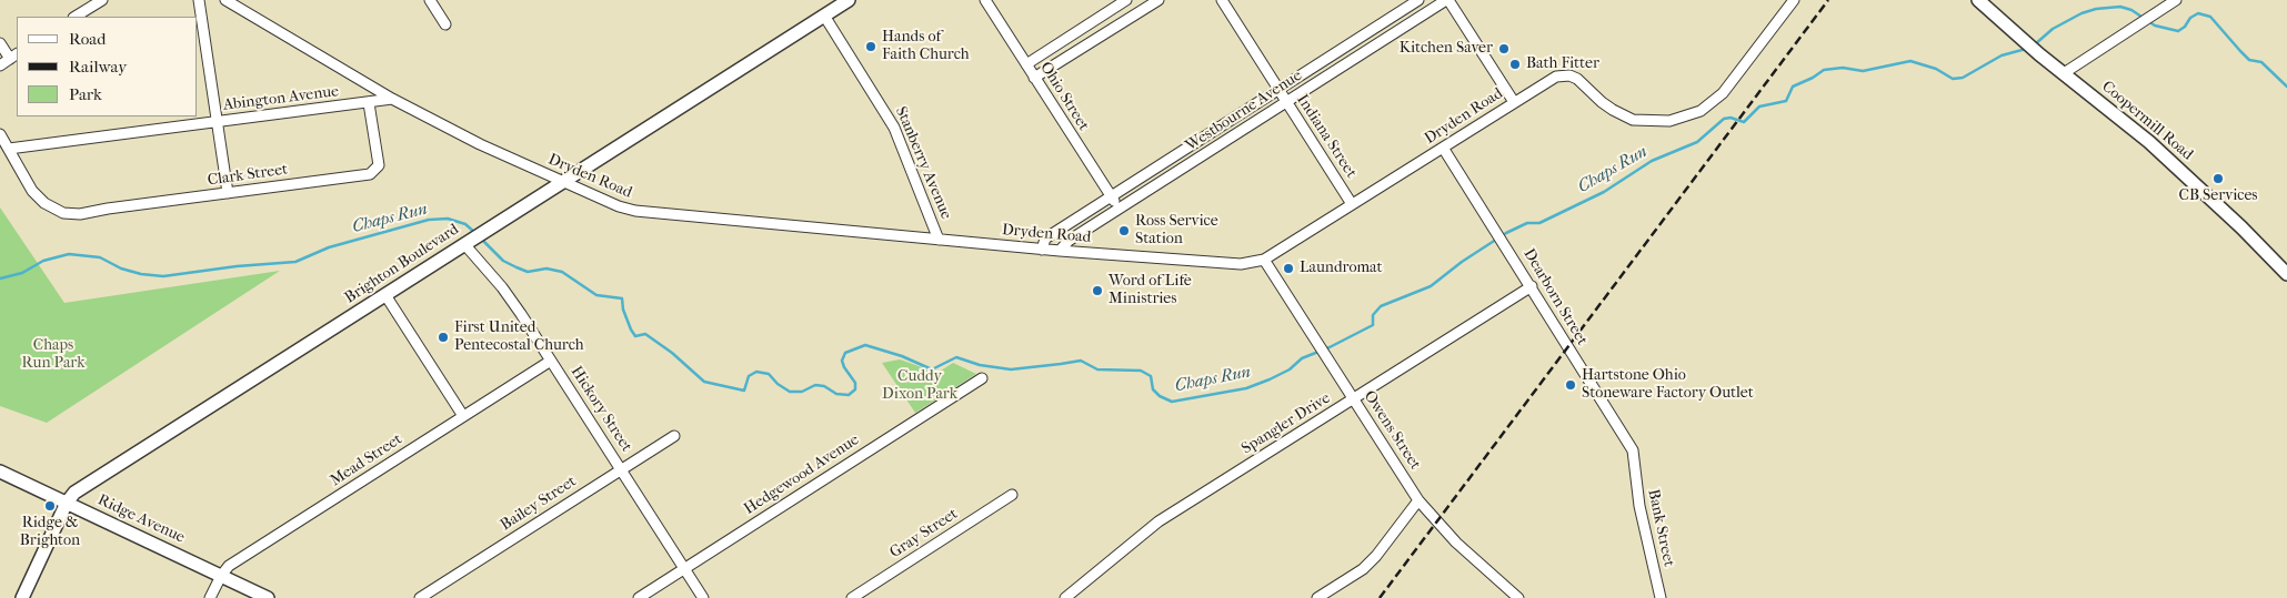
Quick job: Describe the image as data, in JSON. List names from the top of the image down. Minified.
{"streets":{"street":["Ohio Street","Abington Avenue","Westbourne Avenue","Dryden Road","Coopermill Road","Indiana Street","Stanberry Avenue","Clark Street","Brighton Boulevard","Dearborn Street","Hickory Street","Spangler Drive","Owens Street","Mead Street","Hedgewood Avenue","Bailey Street","Ridge Avenue","Bank Street","Gray Street"]},"crossings":[["Ohio Street","Westbourne Avenue"],["Abington Avenue","Dryden Road"],["Abington Avenue","Clark Street"],["Westbourne Avenue","Dryden Road"],["Westbourne Avenue","Indiana Street"],["Dryden Road","Indiana Street"],["Dryden Road","Stanberry Avenue"],["Dryden Road","Brighton Boulevard"],["Dryden Road","Dearborn Street"],["Dryden Road","Owens Street"],["Stanberry Avenue","Brighton Boulevard"],["Brighton Boulevard","Hickory Street"],["Brighton Boulevard","Ridge Avenue"],["Dearborn Street","Spangler Drive"],["Dearborn Street","Bank Street"],["Hickory Street","Mead Street"],["Hickory Street","Hedgewood Avenue"],["Hickory Street","Bailey Street"],["Spangler Drive","Owens Street"],["Mead Street","Ridge Avenue"]],"water":["Chaps Run"],"parks":["Chaps Run Park","Cuddy Dixon Park"],"places":["Hands of Faith Church","Kitchen Saver","Bath Fitter","CB Services","Ross Service Station","Laundromat","Word of Life Ministries","First United Pentecostal Church","Hartstone Ohio Stoneware Factory Outlet","Ridge & Brighton"],"legend":["Road","Railway","Park"]}
